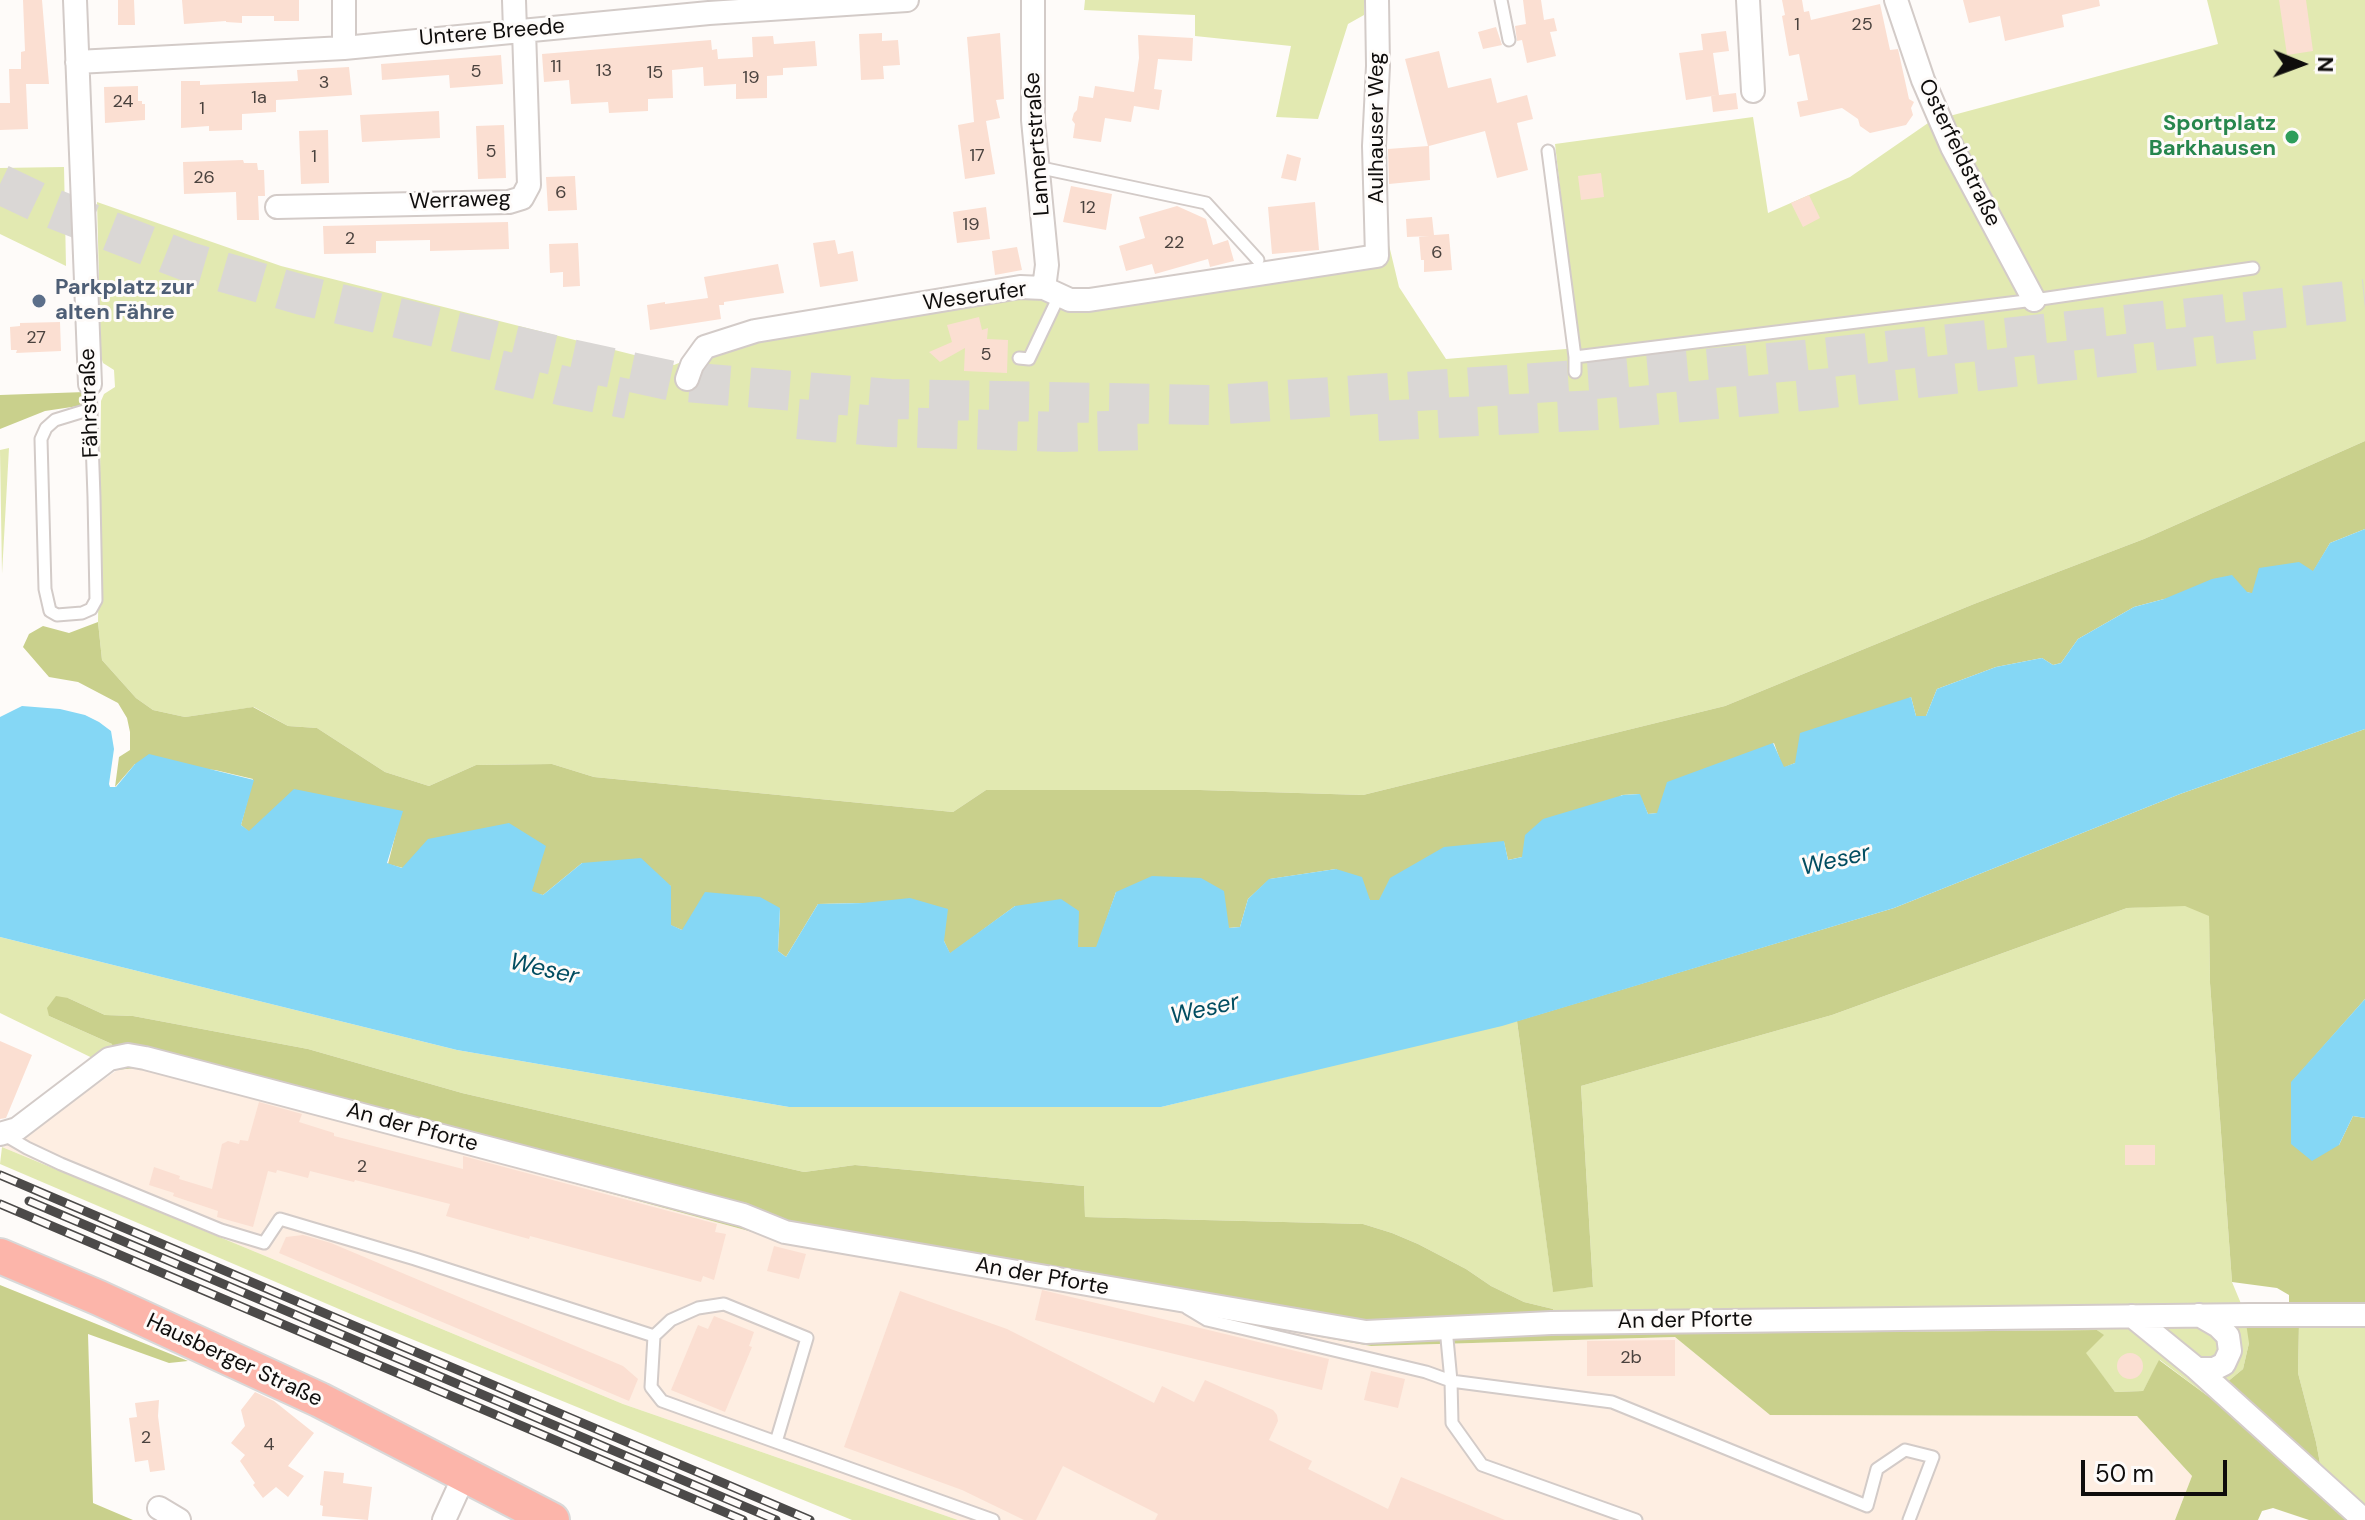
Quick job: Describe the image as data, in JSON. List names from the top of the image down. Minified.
{"streets":{"main road":["Hausberger Straße"],"street":["Untere Breede","Aulhauser Weg","Lannertstraße","Osterfeldstraße","Werraweg","Weserufer","Fährstraße","An der Pforte"]},"crossings":[["Untere Breede","Werraweg"],["Untere Breede","Fährstraße"],["Aulhauser Weg","Weserufer"],["Lannertstraße","Weserufer"]],"water":["Weser"],"places":["Sportplatz Barkhausen","Parkplatz zur alten Fähre"],"house_numbers":["1","25","11","13","5","15","19","3","1a","24","1","5","17","1","26","6","12","19","2","22","6","27","5","2","2b","2","4"],"scale_bar":"50 m","north":"right"}
